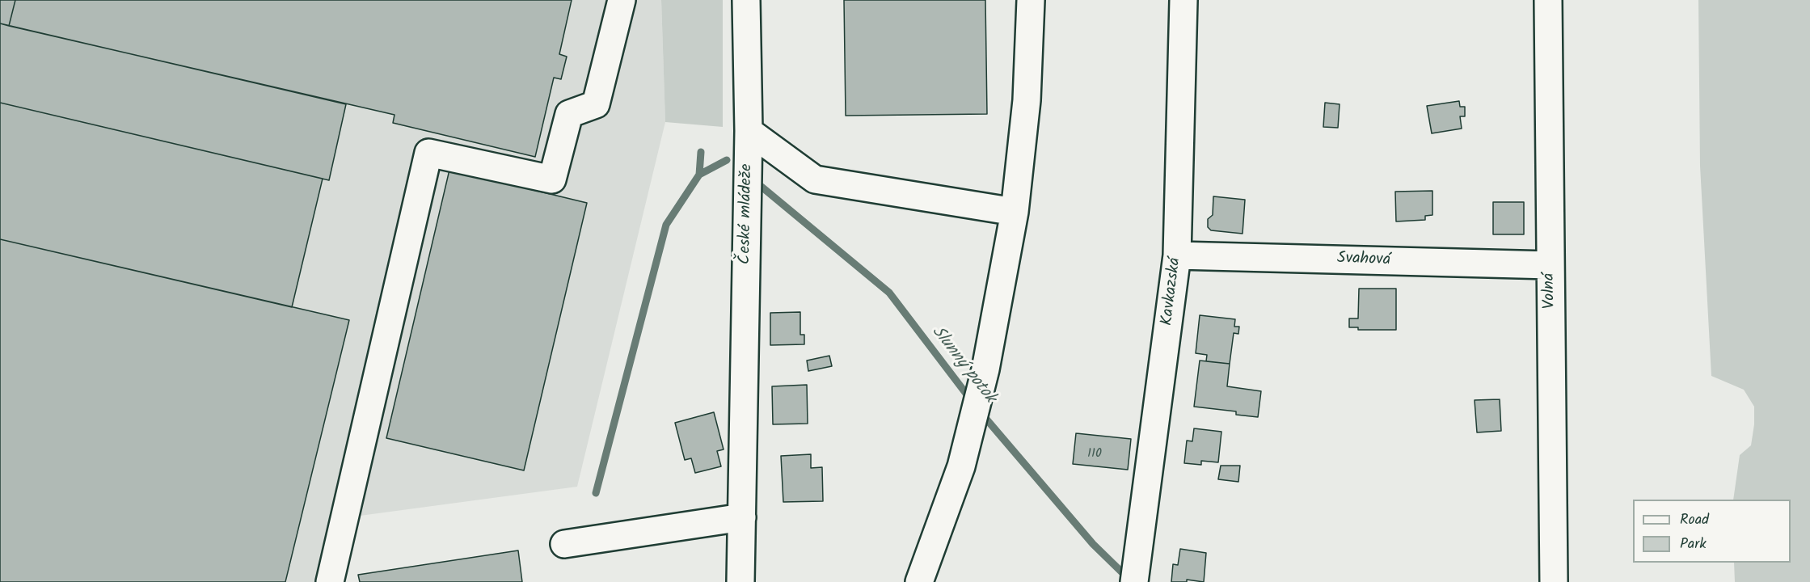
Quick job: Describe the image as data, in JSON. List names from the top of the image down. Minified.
{"streets":{"street":["České mládeže","Svahová","Volná","Kavkazská"]},"crossings":[["Svahová","Volná"],["Svahová","Kavkazská"]],"water":["Slunný potok"],"house_numbers":["110"],"legend":["Road","Park"]}
